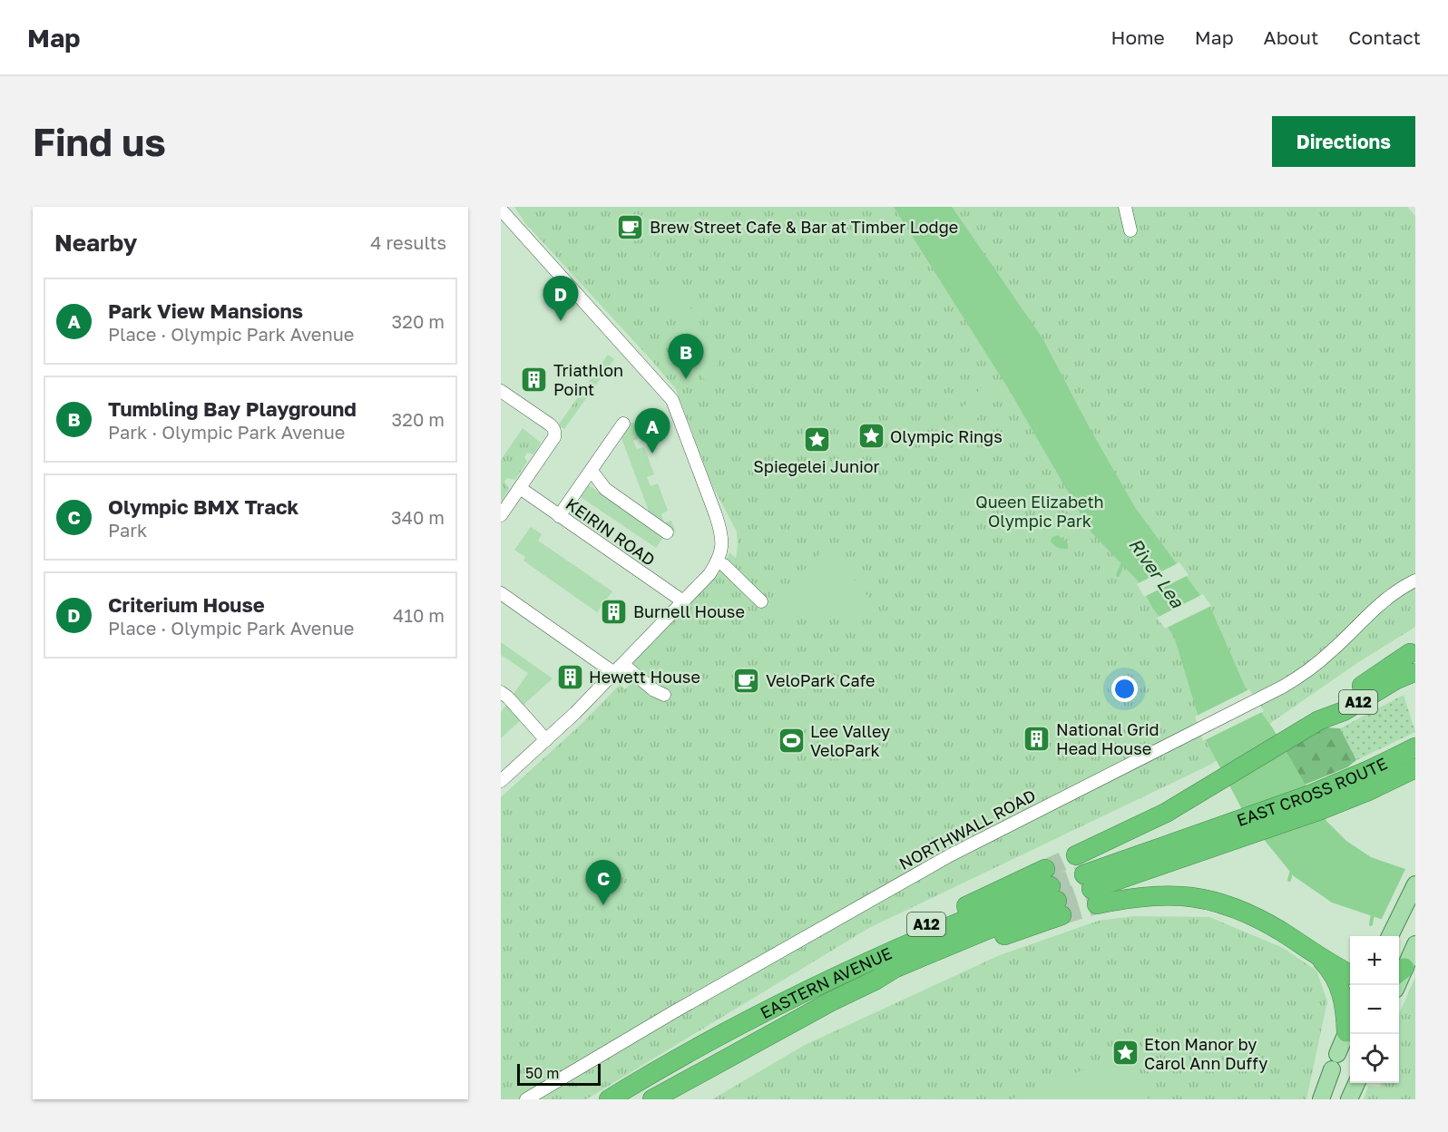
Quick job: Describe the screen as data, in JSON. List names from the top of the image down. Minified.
{"streets":{"highway":["A12","EAST CROSS ROUTE","EASTERN AVENUE"],"street":["KEIRIN ROAD","NORTHWALL ROAD"]},"water":["River Lea"],"parks":["Queen Elizabeth Olympic Park"],"places":{"cafe":["Brew Street Cafe & Bar at Timber Lodge","VeloPark Cafe"],"building":["Triathlon Point","Burnell House","Hewett House","National Grid Head House"],"place":["Olympic Rings","Spiegelei Junior","Eton Manor by Carol Ann Duffy"],"sports":["Lee Valley VeloPark"]},"scale_bar":"50 m","page":{"header":"Map","nav":["Home","Map","About","Contact"],"buttons":"Directions","title":"Find us","heading":["Nearby","4 results"],"pins":["D","B","A","C"],"list":[{"mark":"A","name":"Park View Mansions","note":"Place · Olympic Park Avenue","value":"320 m"},{"mark":"B","name":"Tumbling Bay Playground","note":"Park · Olympic Park Avenue","value":"320 m"},{"mark":"C","name":"Olympic BMX Track","note":"Park","value":"340 m"},{"mark":"D","name":"Criterium House","note":"Place · Olympic Park Avenue","value":"410 m"}],"map_buttons":["+","−"],"scale":"50 m"}}
